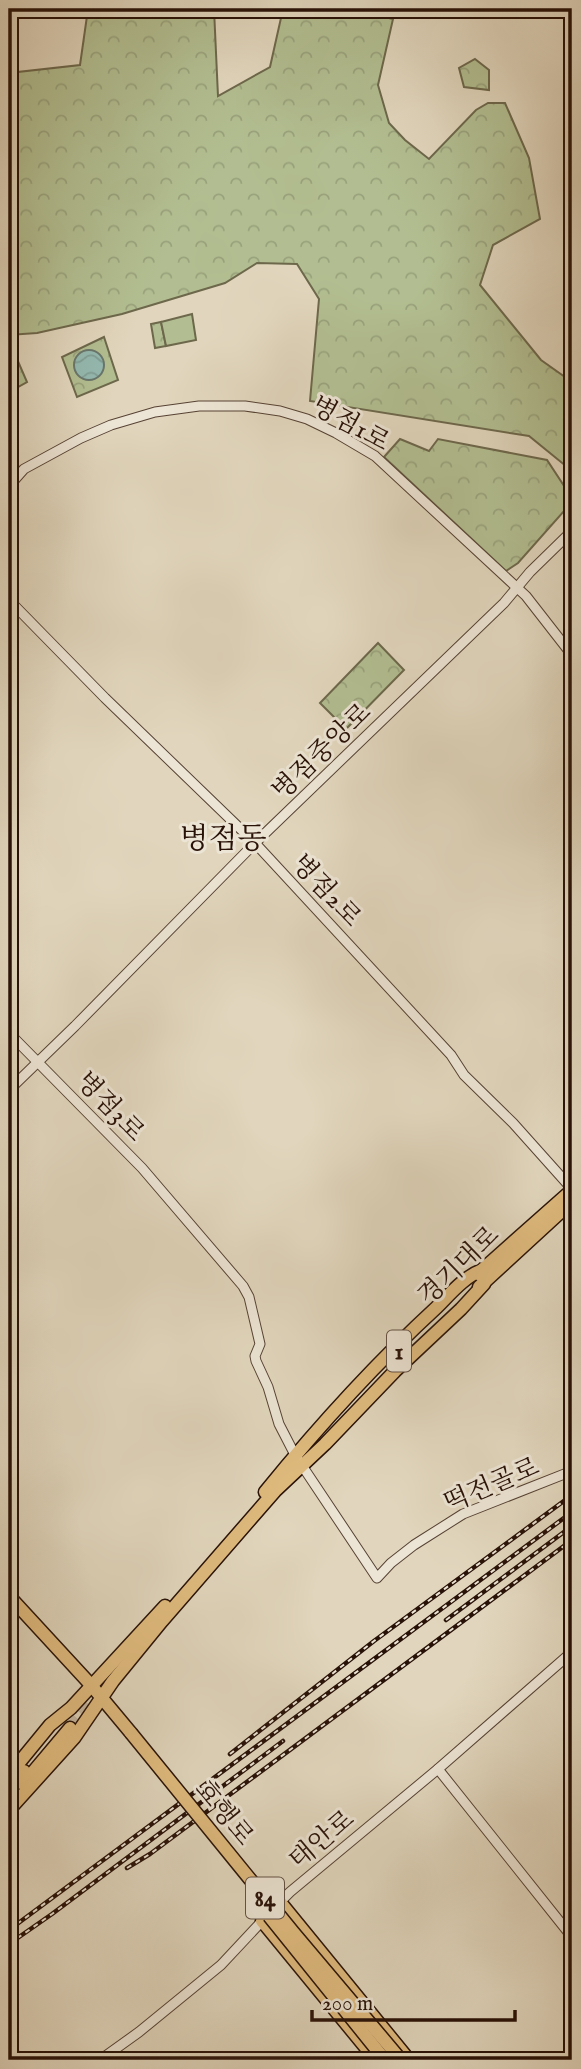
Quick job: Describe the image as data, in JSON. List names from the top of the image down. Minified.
{"streets":{"main road":["경기대로","효행로","84"],"street":["병점1로","병점중앙로","병점2로","병점3로","떡전골로","태안로"]},"crossings":[["병점1로","병점중앙로"],["병점중앙로","병점2로"],["병점중앙로","병점3로"],["병점2로","경기대로"],["병점3로","떡전골로"],["효행로","84"]],"districts":["병점동"],"scale_bar":"200 m"}
